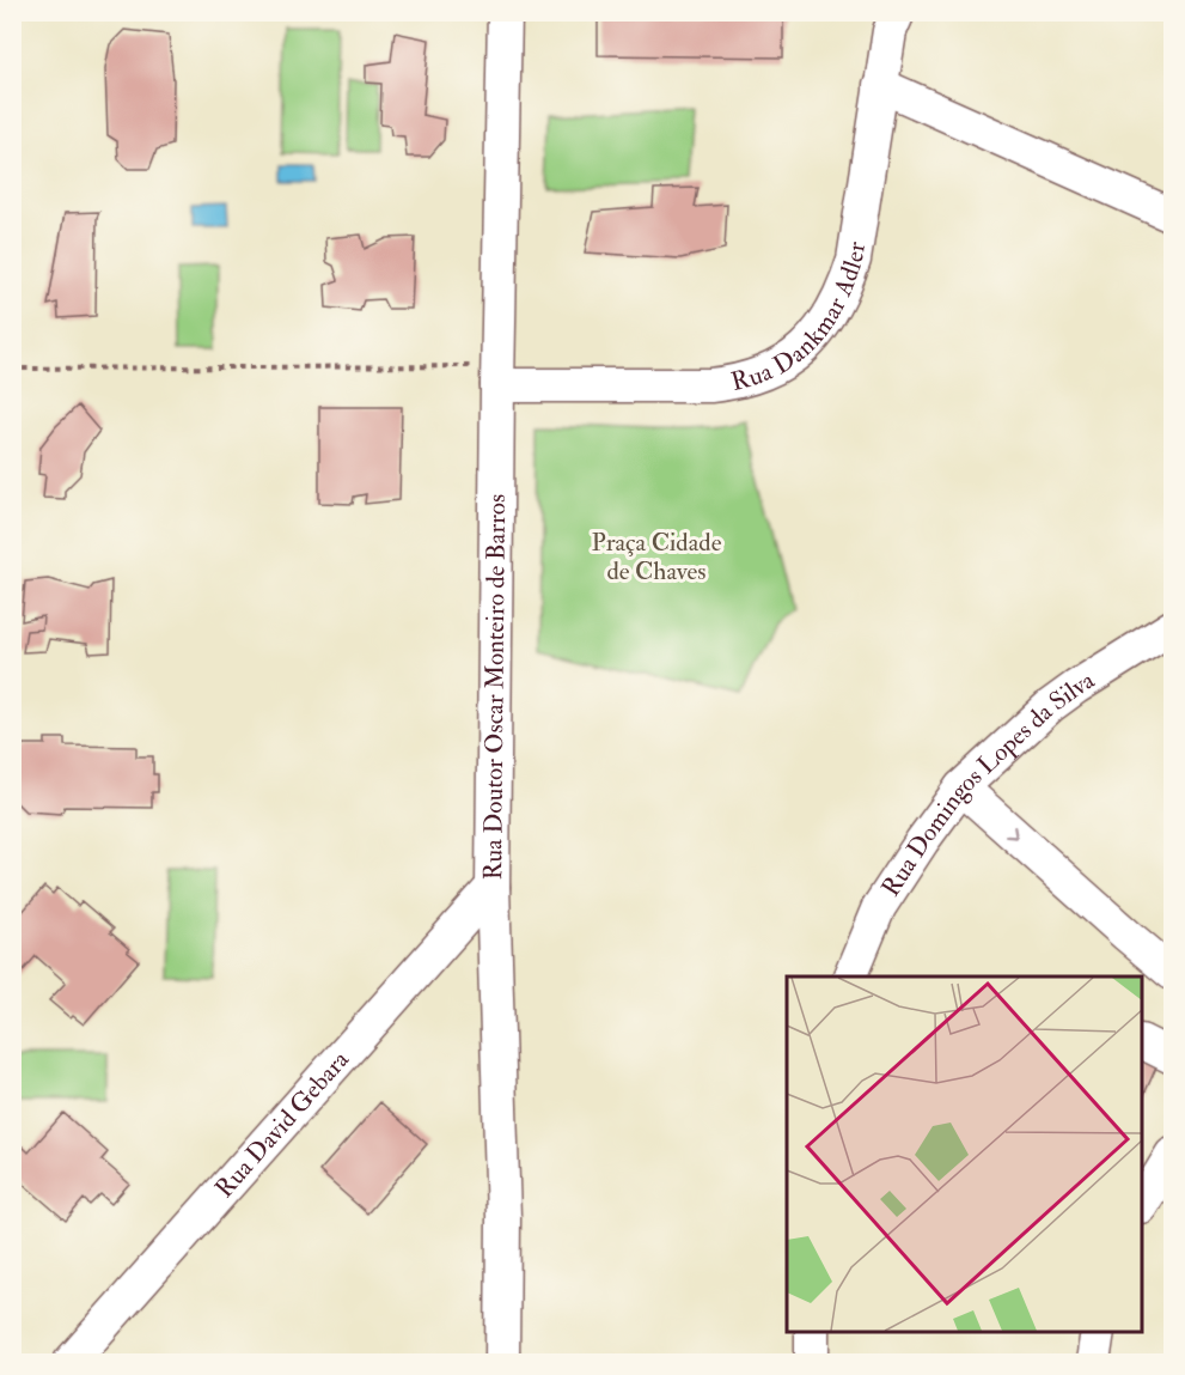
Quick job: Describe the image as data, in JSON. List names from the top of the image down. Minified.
{"streets":{"street":["Rua Dankmar Adler","Rua Doutor Oscar Monteiro de Barros","Rua Domingos Lopes da Silva","Rua David Gebara"]},"crossings":[["Rua Dankmar Adler","Rua Doutor Oscar Monteiro de Barros"],["Rua Doutor Oscar Monteiro de Barros","Rua David Gebara"]],"parks":["Praça Cidade de Chaves"]}
